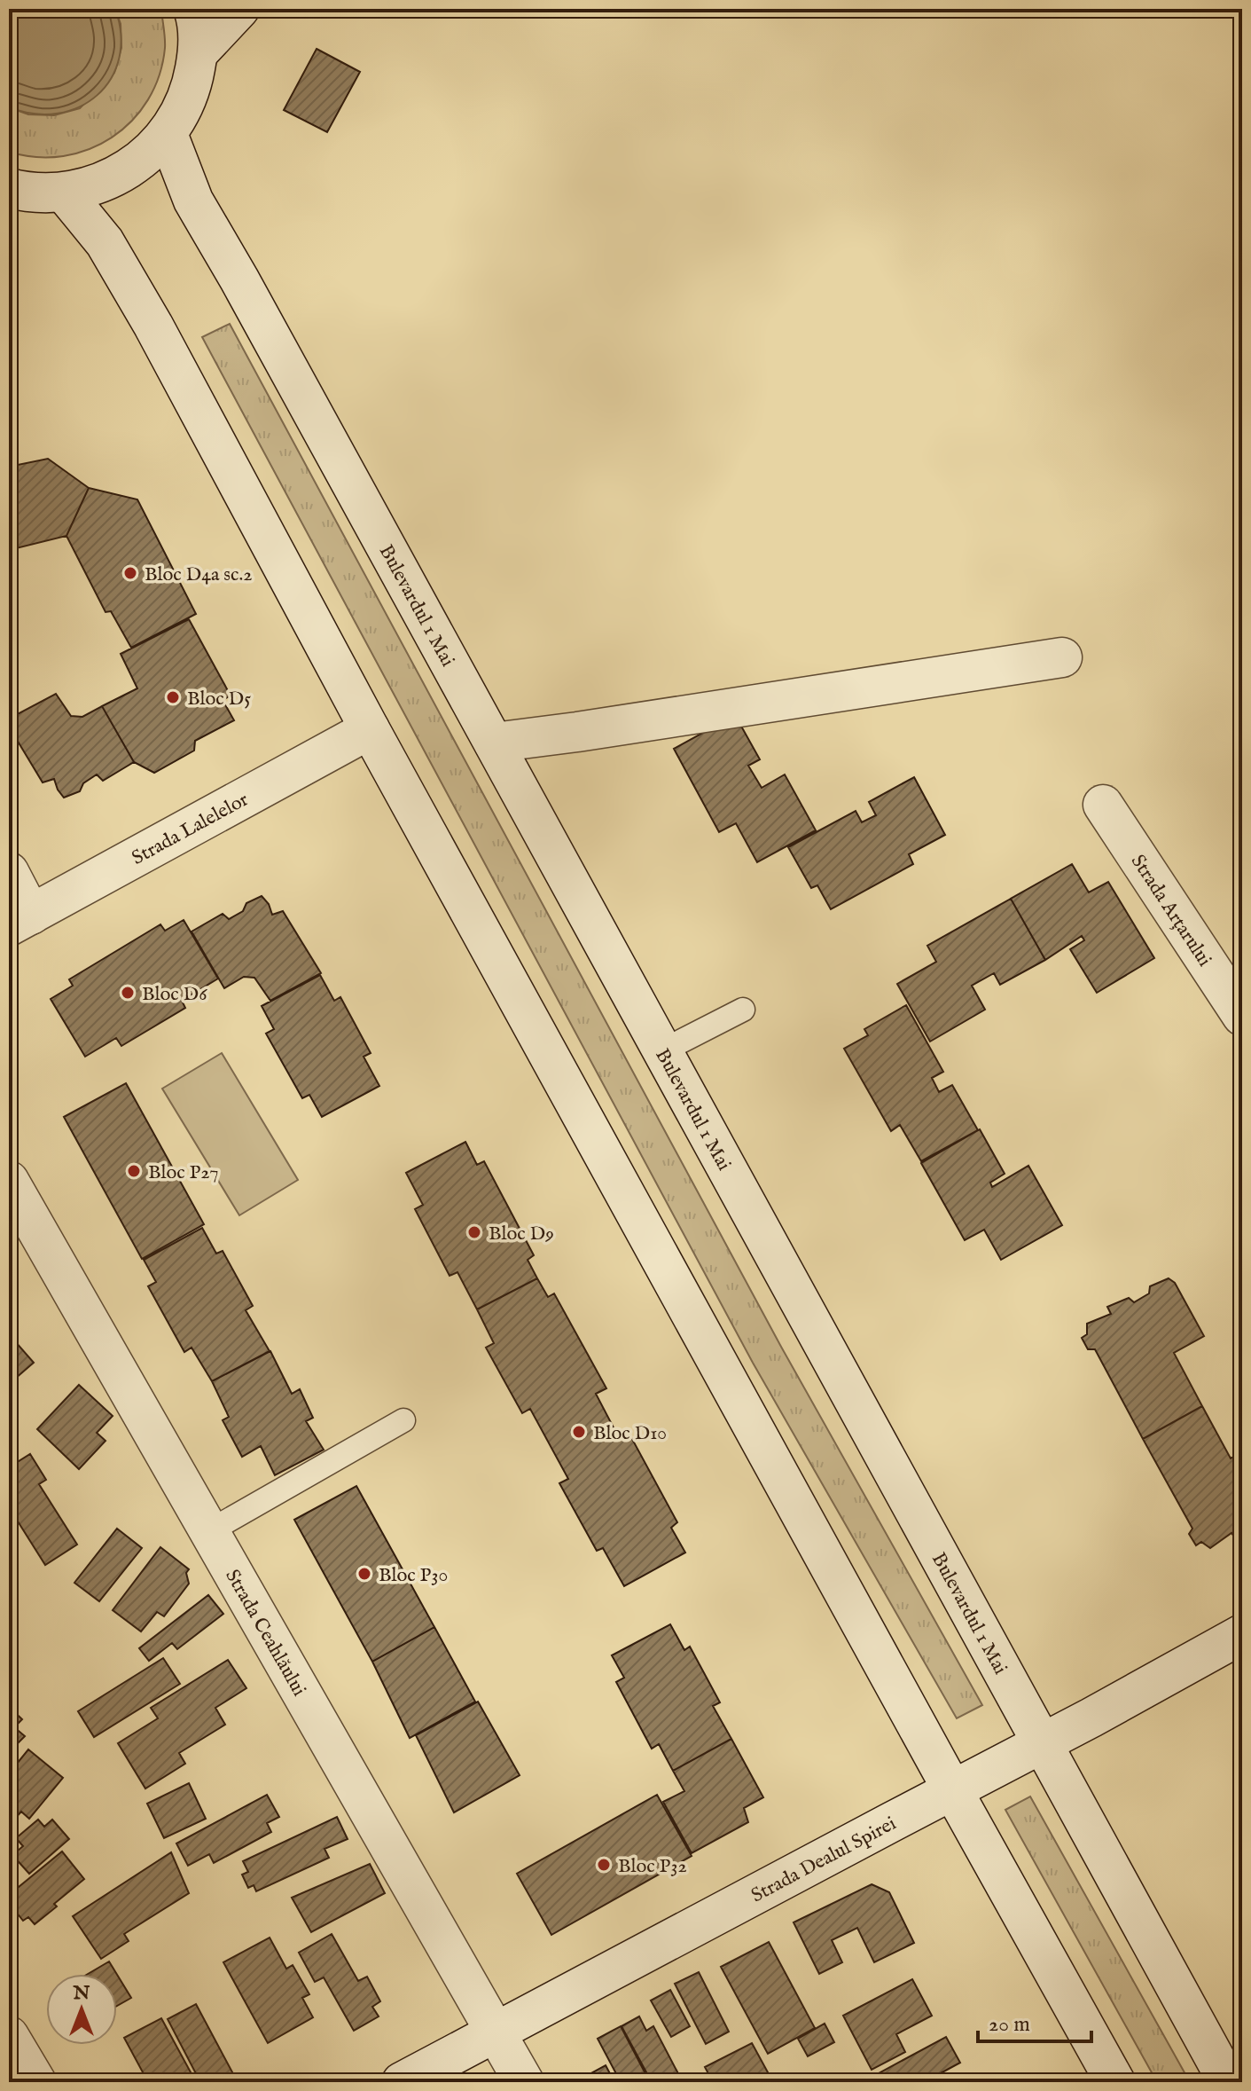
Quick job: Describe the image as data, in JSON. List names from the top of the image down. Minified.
{"streets":{"main road":["Bulevardul 1 Mai","Strada Lalelelor","Strada Arțarului","Strada Ceahlăului","Strada Dealul Spirei"]},"crossings":[["Bulevardul 1 Mai","Strada Dealul Spirei"],["Strada Ceahlăului","Strada Dealul Spirei"]],"places":["Bloc D4a sc.2","Bloc D5","Bloc D6","Bloc P27","Bloc D9","Bloc D10","Bloc P30","Bloc P32"],"scale_bar":"20 m","north":"top"}
